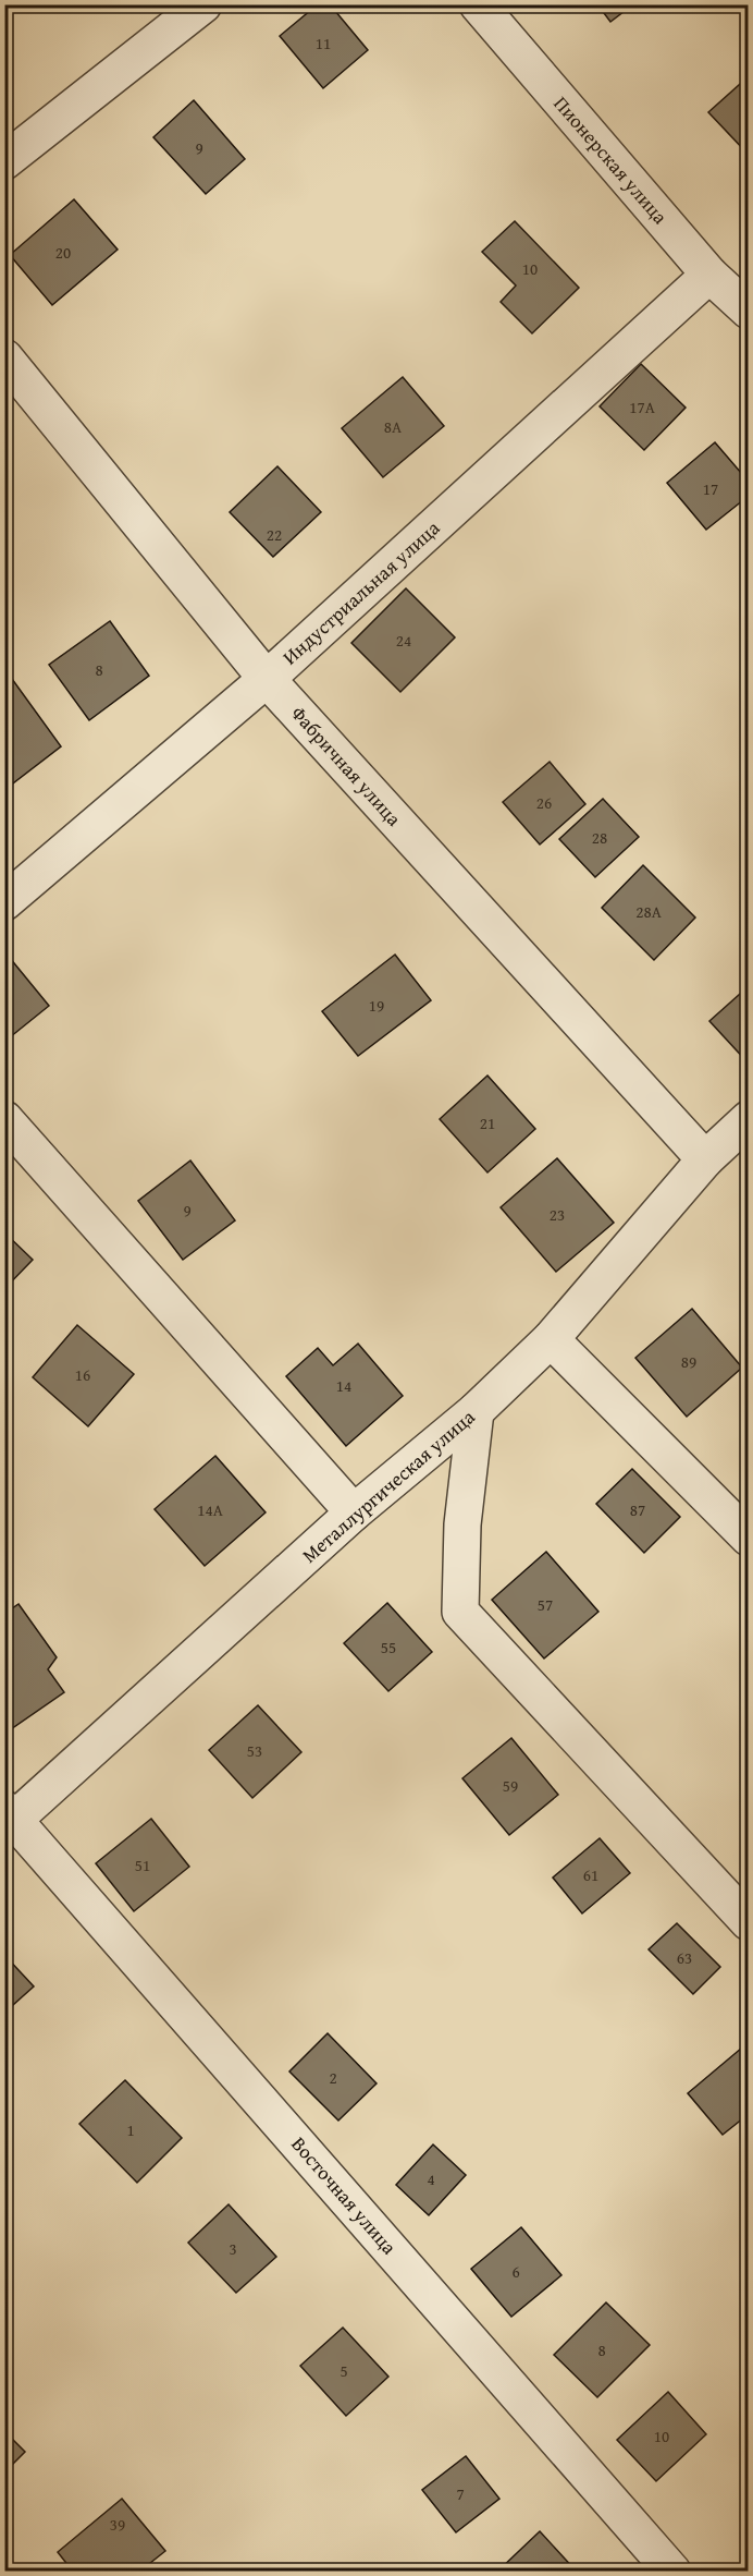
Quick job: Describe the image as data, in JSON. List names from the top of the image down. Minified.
{"streets":{"street":["Пионерская улица","Индустриальная улица","Фабричная улица","Металлургическая улица","Восточная улица"]},"crossings":[["Пионерская улица","Индустриальная улица"],["Индустриальная улица","Фабричная улица"],["Фабричная улица","Металлургическая улица"],["Металлургическая улица","Восточная улица"]],"house_numbers":["11","9","20","10","17А","8А","17","22","24","8","26","28","28А","19","21","9","23","89","16","14","14А","87","57","55","53","59","51","61","63","2","1","4","3","6","8","5","10","7","39"]}
